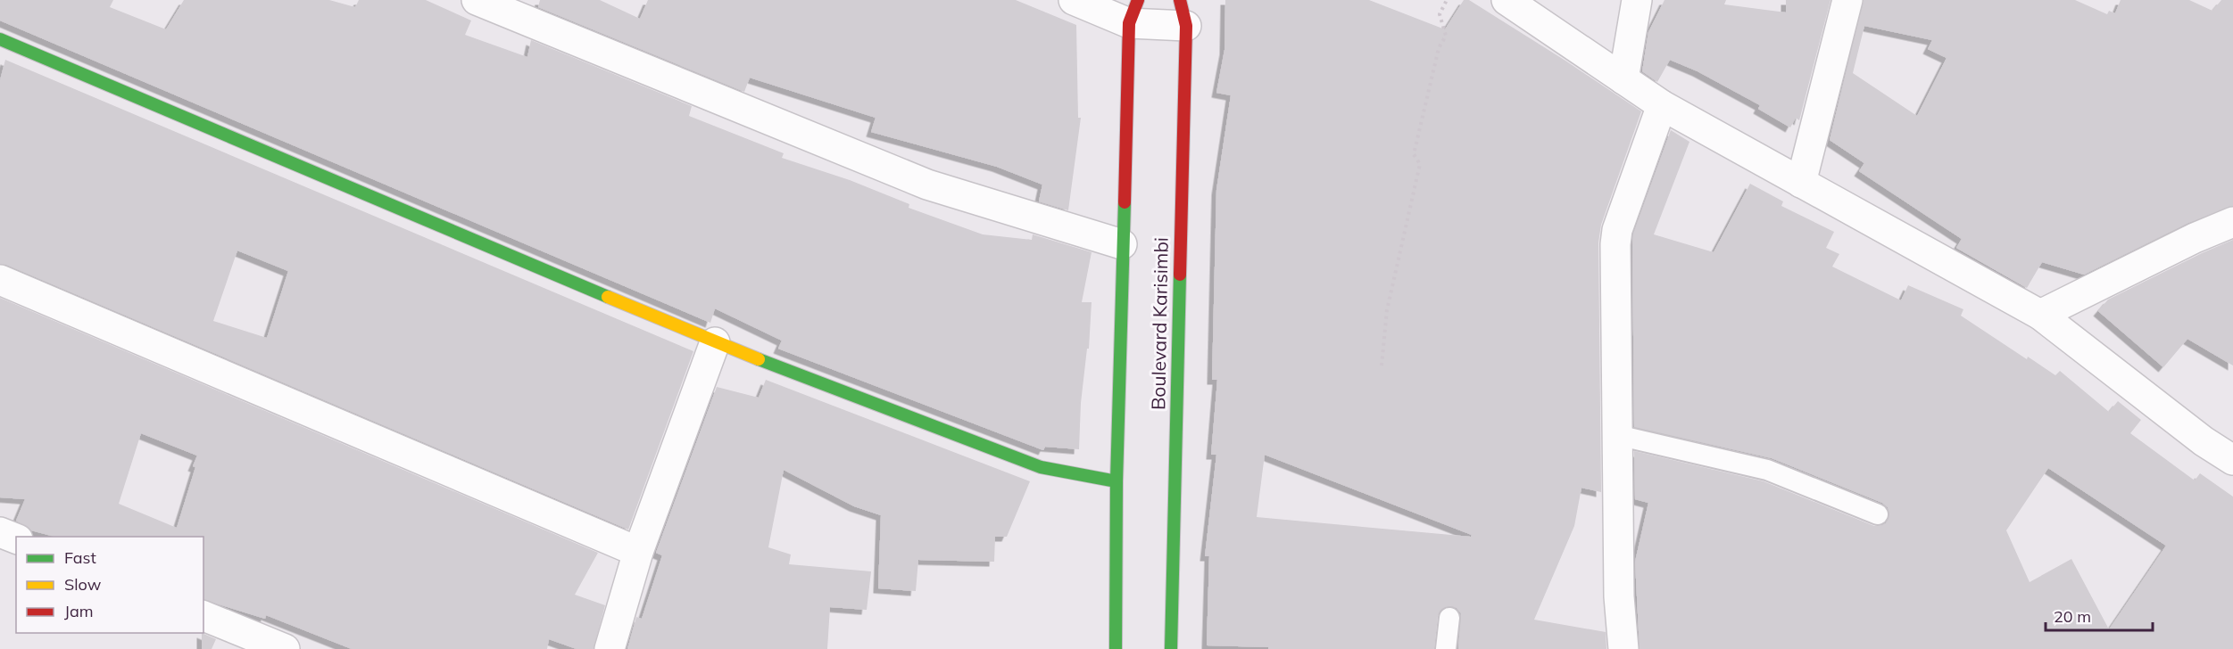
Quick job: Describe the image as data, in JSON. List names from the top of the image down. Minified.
{"streets":{"main road":["Boulevard Karisimbi"]},"legend":["Fast","Slow","Jam"],"scale_bar":"20 m"}
